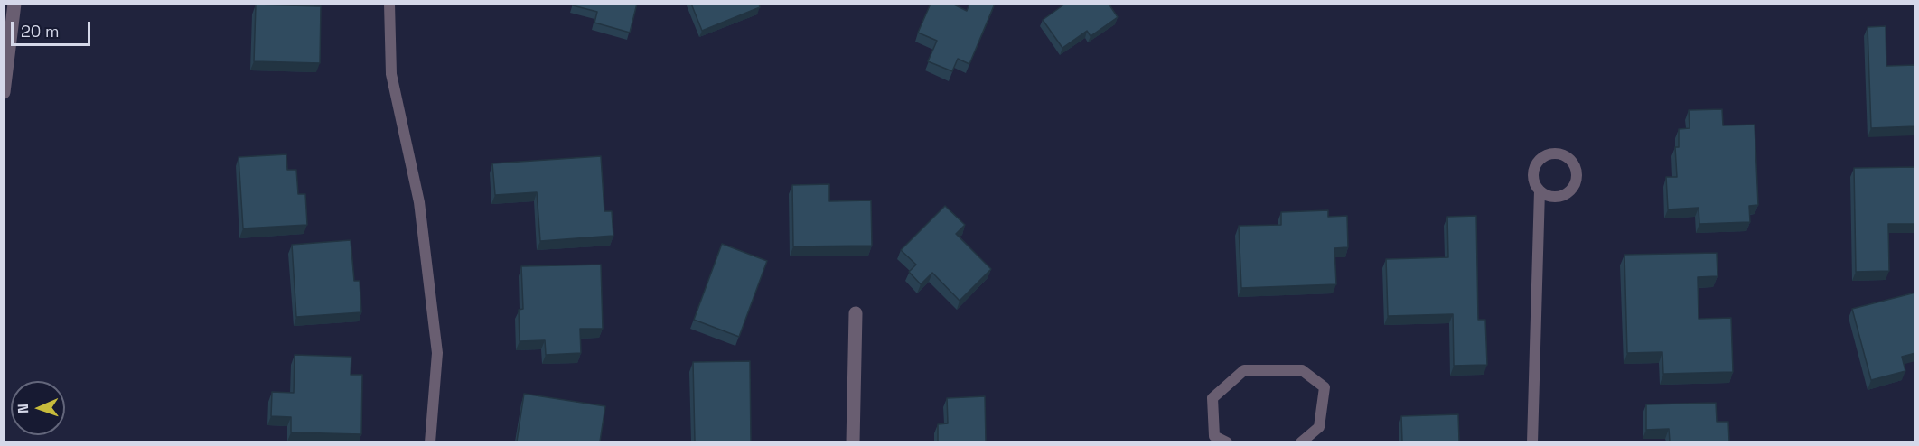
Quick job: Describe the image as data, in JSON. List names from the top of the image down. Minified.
{"scale_bar":"20 m","north":"left"}
